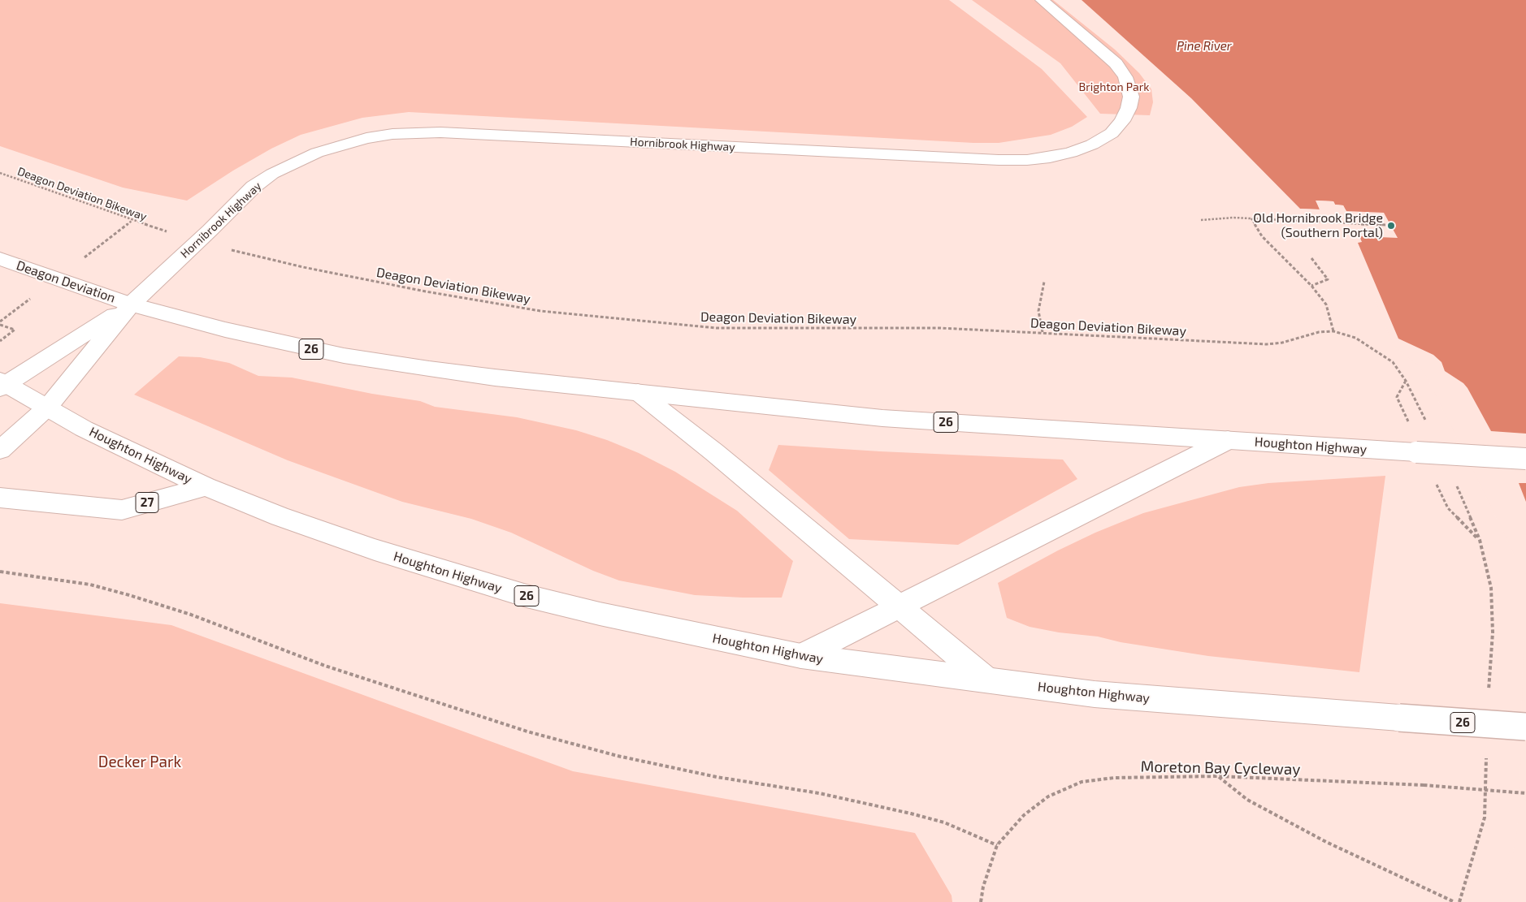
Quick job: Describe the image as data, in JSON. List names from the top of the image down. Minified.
{"streets":{"main road":["Hornibrook Highway","Deagon Deviation","26","Houghton Highway","27"],"path":["Deagon Deviation Bikeway","Moreton Bay Cycleway"]},"crossings":[["Hornibrook Highway","Deagon Deviation"],["Hornibrook Highway","26"],["Hornibrook Highway","Houghton Highway"],["Deagon Deviation","Houghton Highway"],["26","Houghton Highway"],["Houghton Highway","27"]],"water":["Pine River"],"parks":["Brighton Park","Decker Park"],"places":["Old Hornibrook Bridge (Southern Portal)"]}
